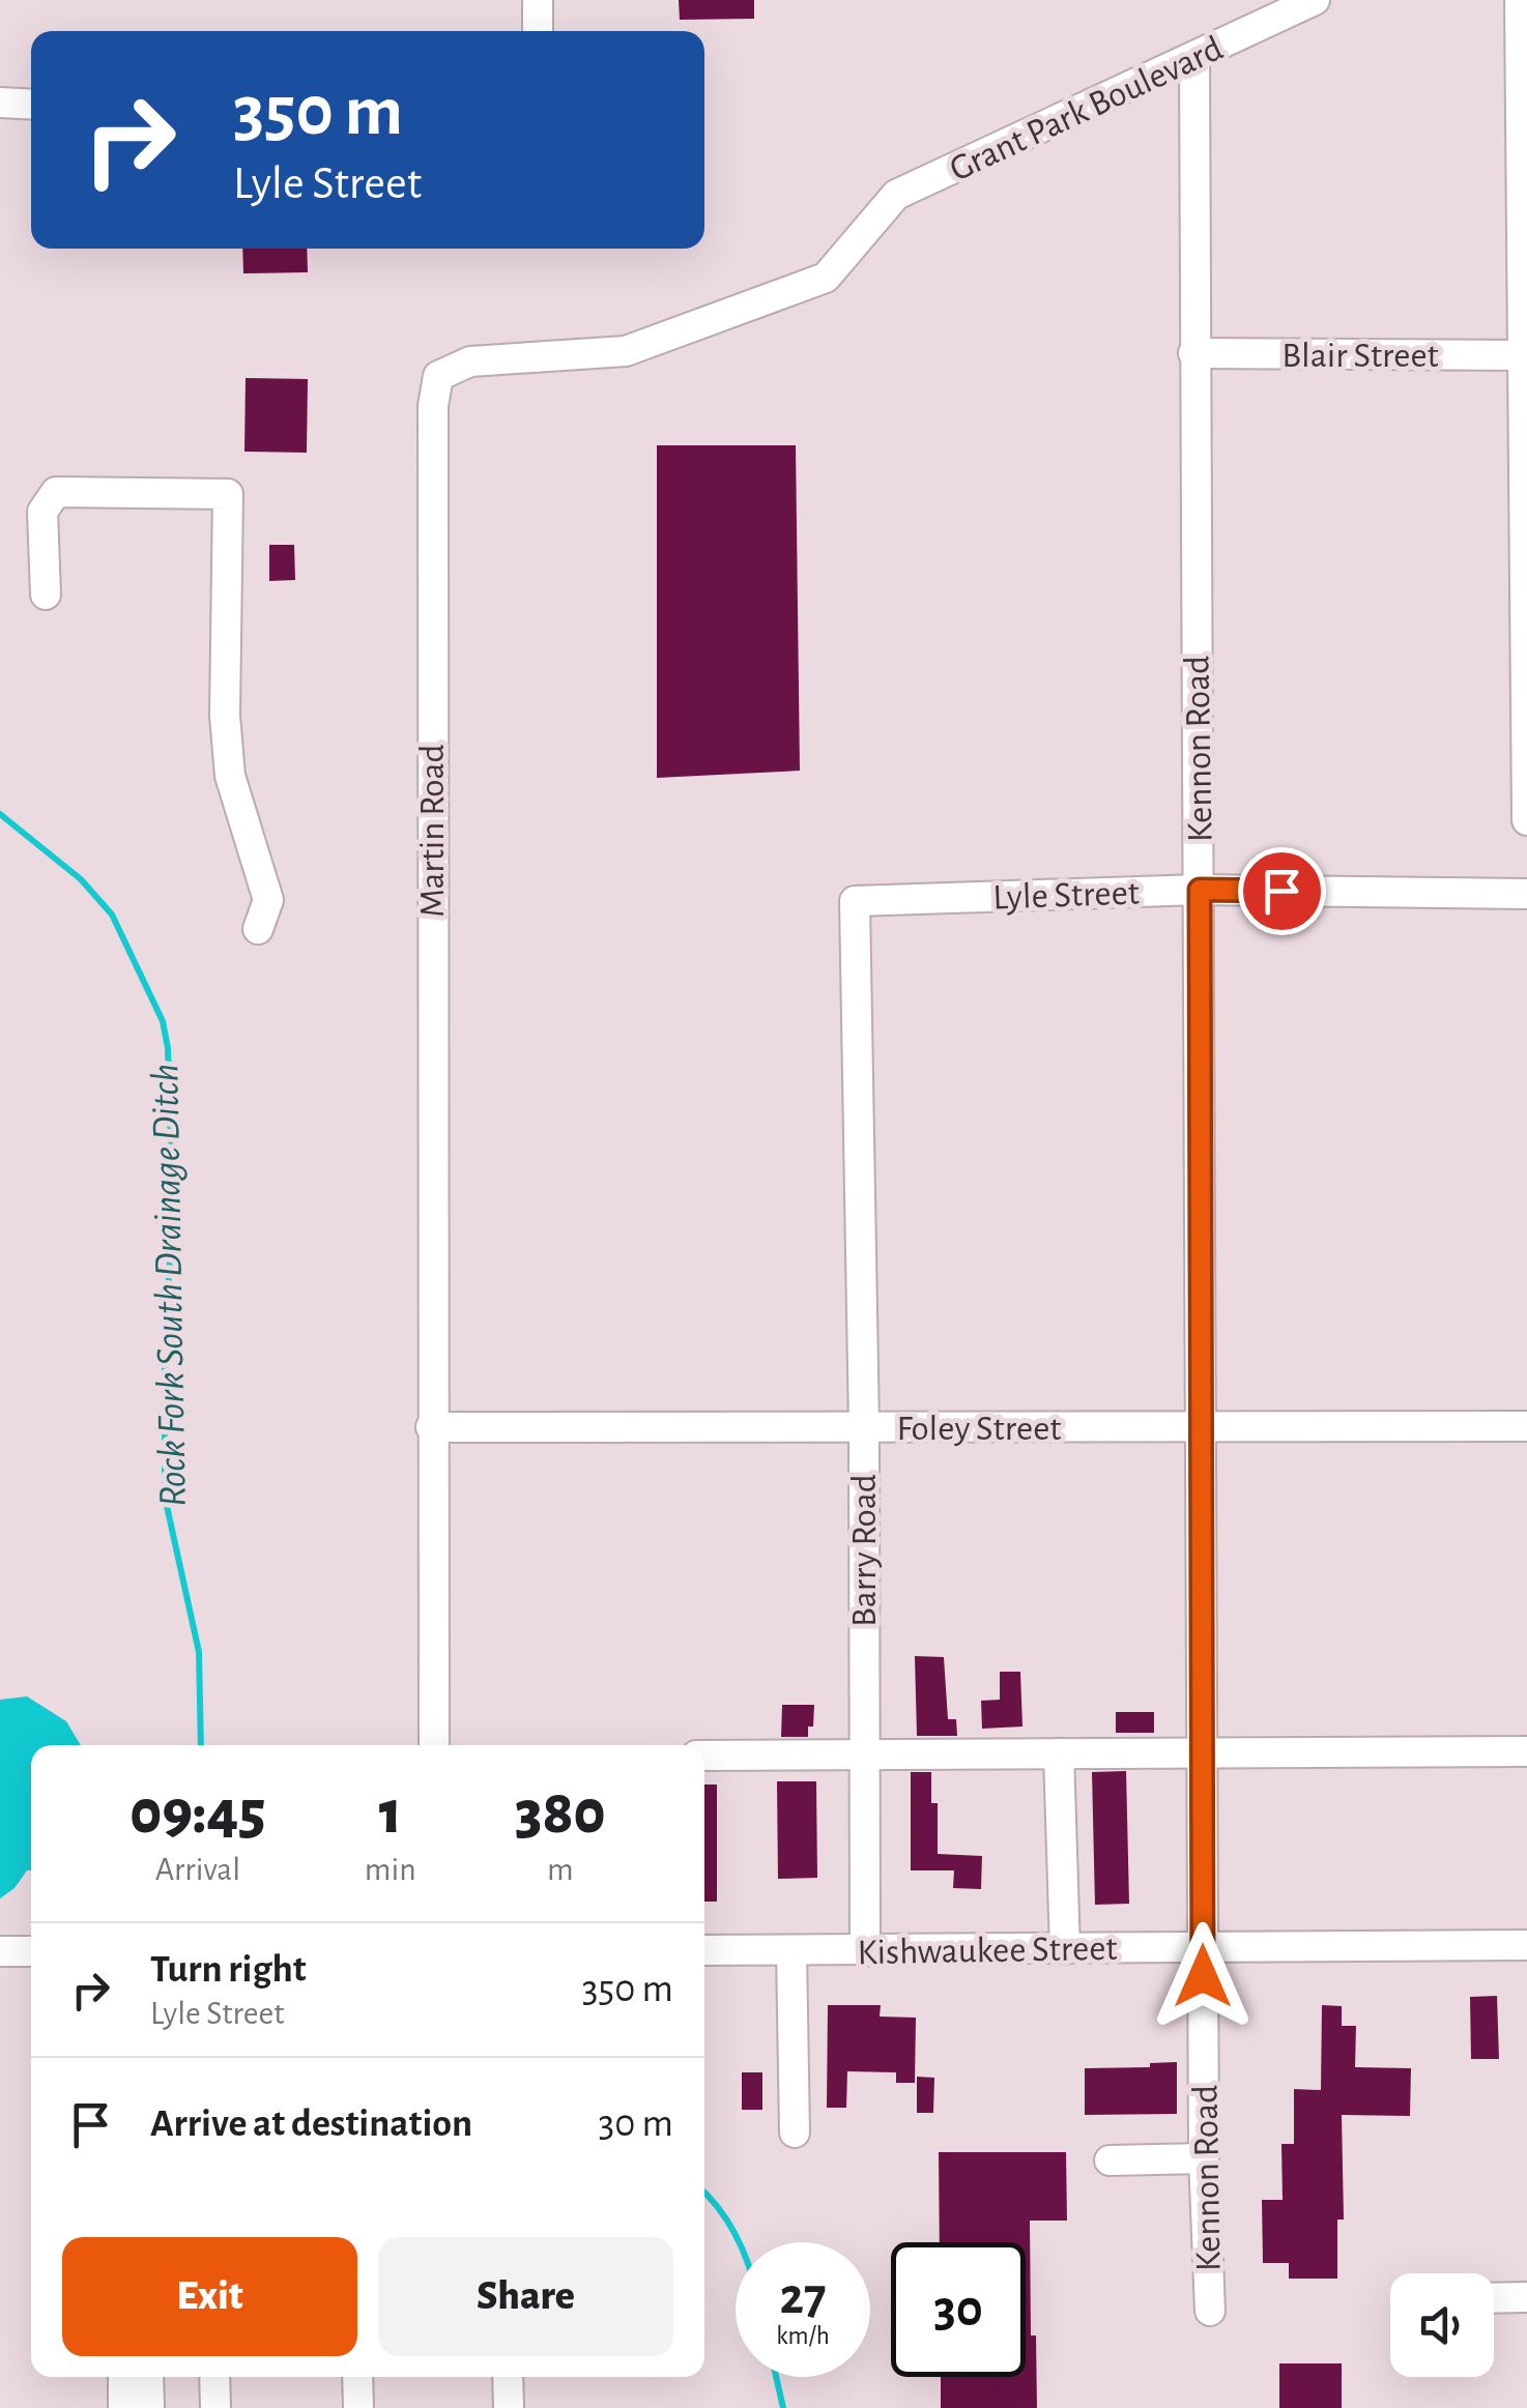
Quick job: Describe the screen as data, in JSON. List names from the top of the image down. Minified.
{"streets":{"street":["Grant Park Boulevard","Blair Street","Kennon Road","Martin Road","Lyle Street","Foley Street","Barry Road","Kishwaukee Street"]},"crossings":[["Grant Park Boulevard","Kennon Road"],["Grant Park Boulevard","Martin Road"],["Blair Street","Kennon Road"],["Kennon Road","Lyle Street"],["Kennon Road","Foley Street"],["Kennon Road","Kishwaukee Street"],["Martin Road","Foley Street"],["Lyle Street","Barry Road"],["Foley Street","Barry Road"],["Barry Road","Kishwaukee Street"]],"water":["Rock Fork South Drainage Ditch"],"page":{"turn":["350 m","Lyle Street"],"eta":["09:45","Arrival","1","min","380","m"],"list":[{"name":"Turn right","note":"Lyle Street","value":"350 m"},{"name":"Arrive at destination","value":"30 m"}],"buttons":["Exit","Share"],"speed":"27 km/h","limit":"30"}}
